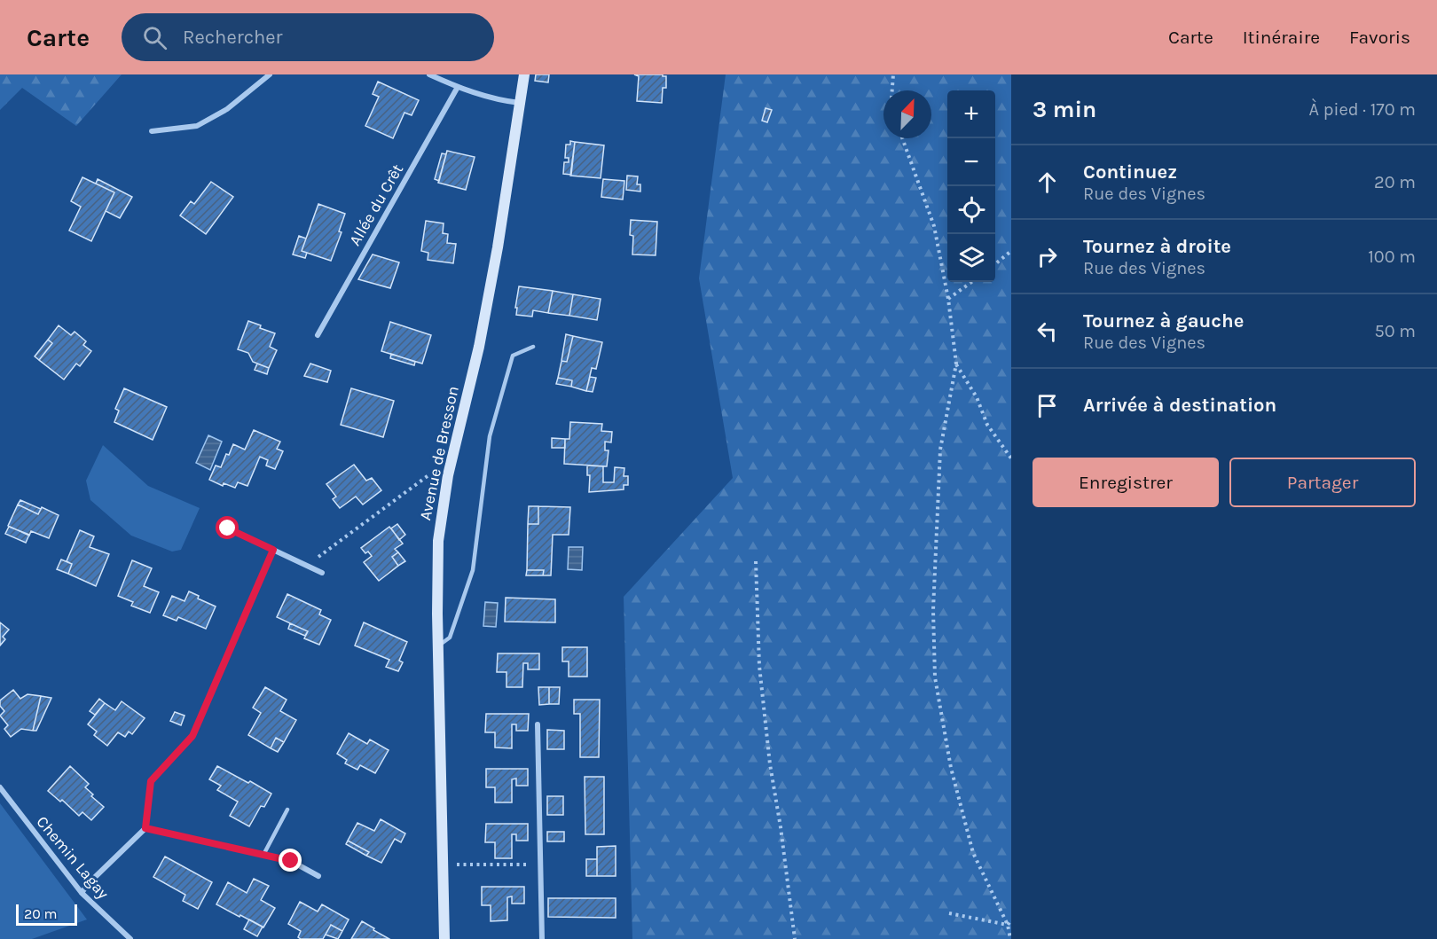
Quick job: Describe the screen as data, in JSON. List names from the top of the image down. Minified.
{"streets":{"street":["Allée du Crêt","Avenue de Bresson","Chemin Lagay"]},"scale_bar":"20 m","north":"top right","page":{"header":"Carte","search":"Rechercher","nav":["Carte","Itinéraire","Favoris"],"heading":["3 min","À pied · 170 m"],"map_buttons":["+","−"],"list":[["Continuez","Rue des Vignes","20 m"],["Tournez à droite","Rue des Vignes","100 m"],["Tournez à gauche","Rue des Vignes","50 m"],"Arrivée à destination"],"buttons":["Enregistrer","Partager"],"scale":"20 m"}}
